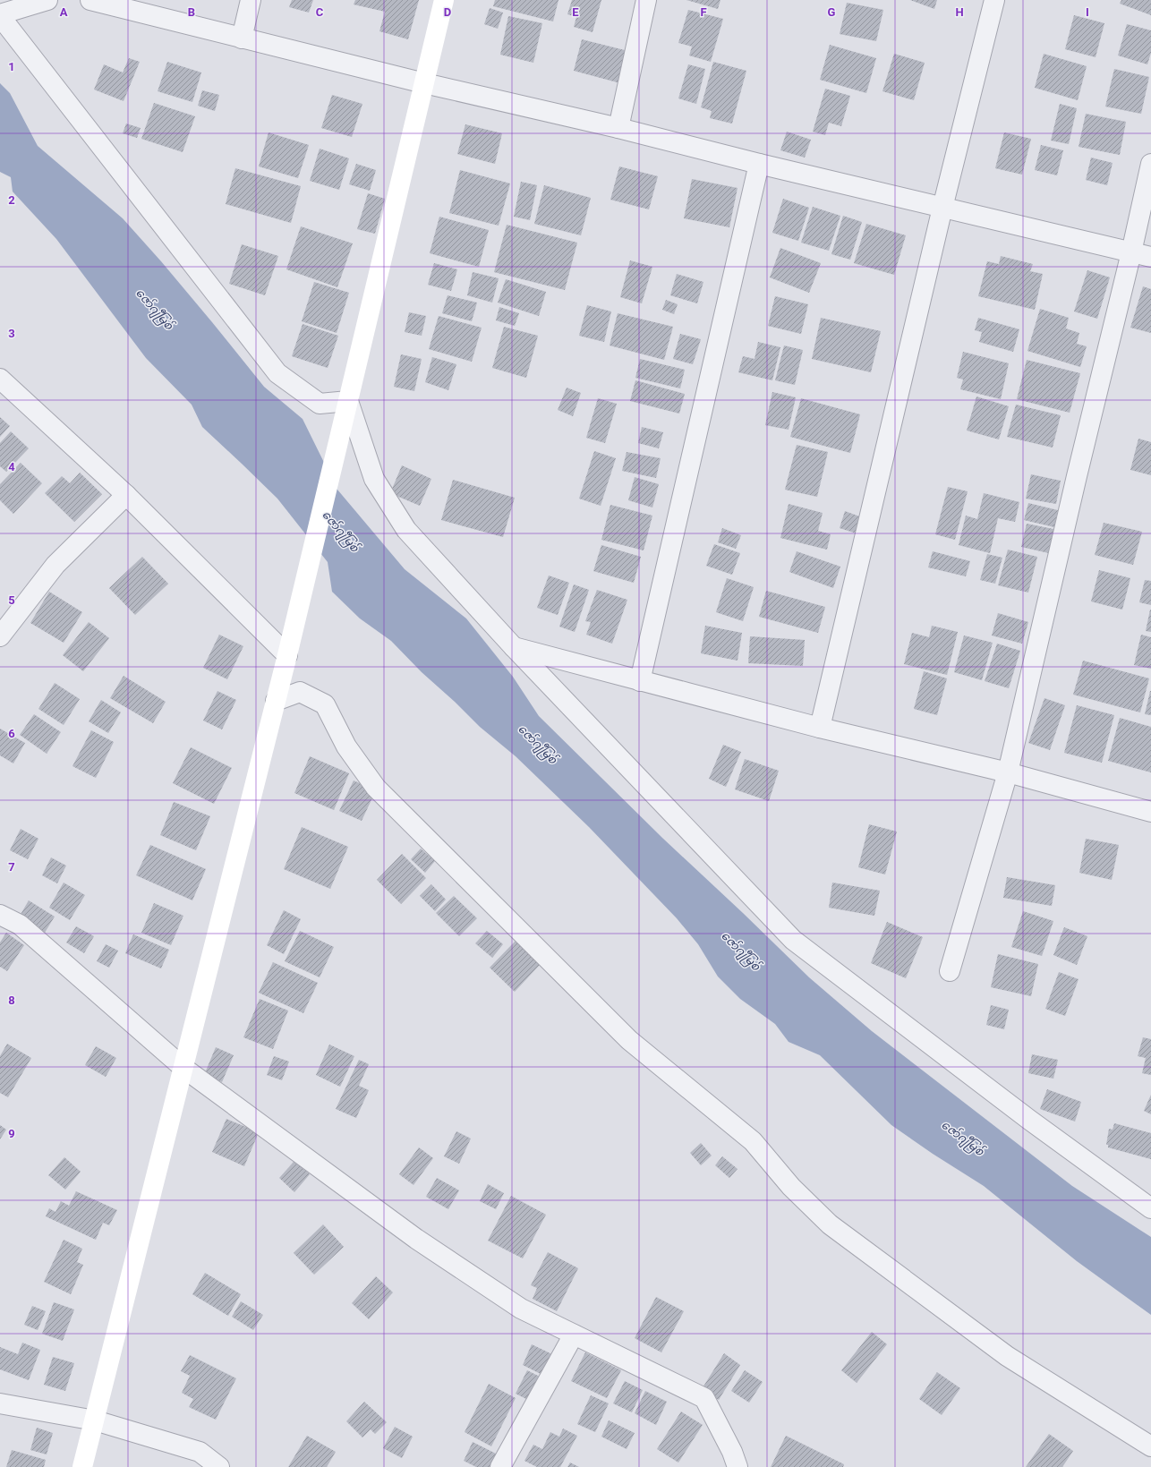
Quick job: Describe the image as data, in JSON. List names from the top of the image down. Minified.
{"water":["ဇော်ဂျီမြစ်"],"grid":{"columns":["A","B","C","D","E","F","G","H","I"],"rows":["1","2","3","4","5","6","7","8","9"]}}
